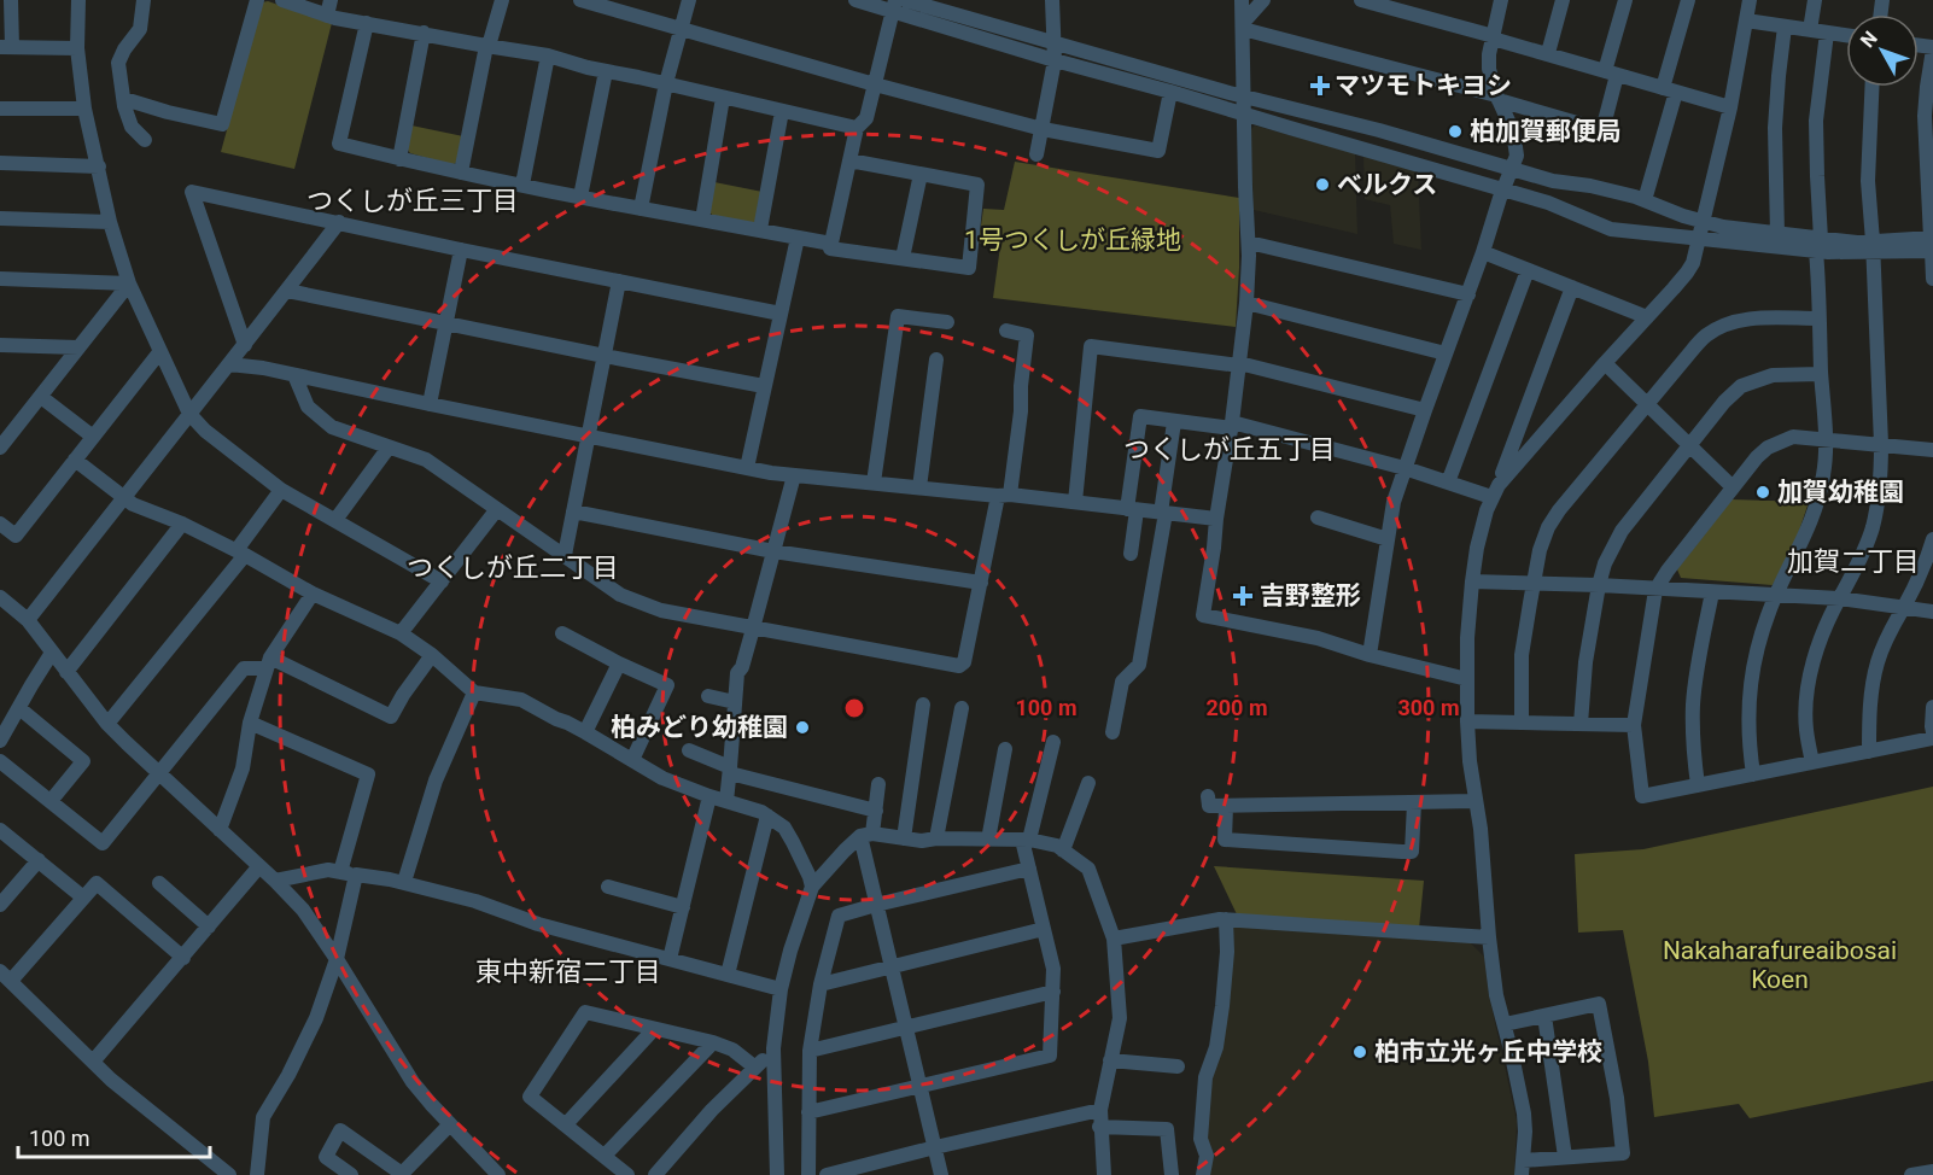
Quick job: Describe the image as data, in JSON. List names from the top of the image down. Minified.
{"districts":["つくしが丘三丁目","つくしが丘五丁目","加賀二丁目","つくしが丘二丁目","東中新宿二丁目"],"parks":["1号つくしが丘緑地","Nakaharafureaibosai Koen"],"places":{"health":["マツモトキヨシ","吉野整形"],"other":["柏加賀郵便局","ベルクス","加賀幼稚園","柏みどり幼稚園","柏市立光ヶ丘中学校"]},"scale_bar":"100 m","north":"top left","rings":["100 m","200 m","300 m"]}
